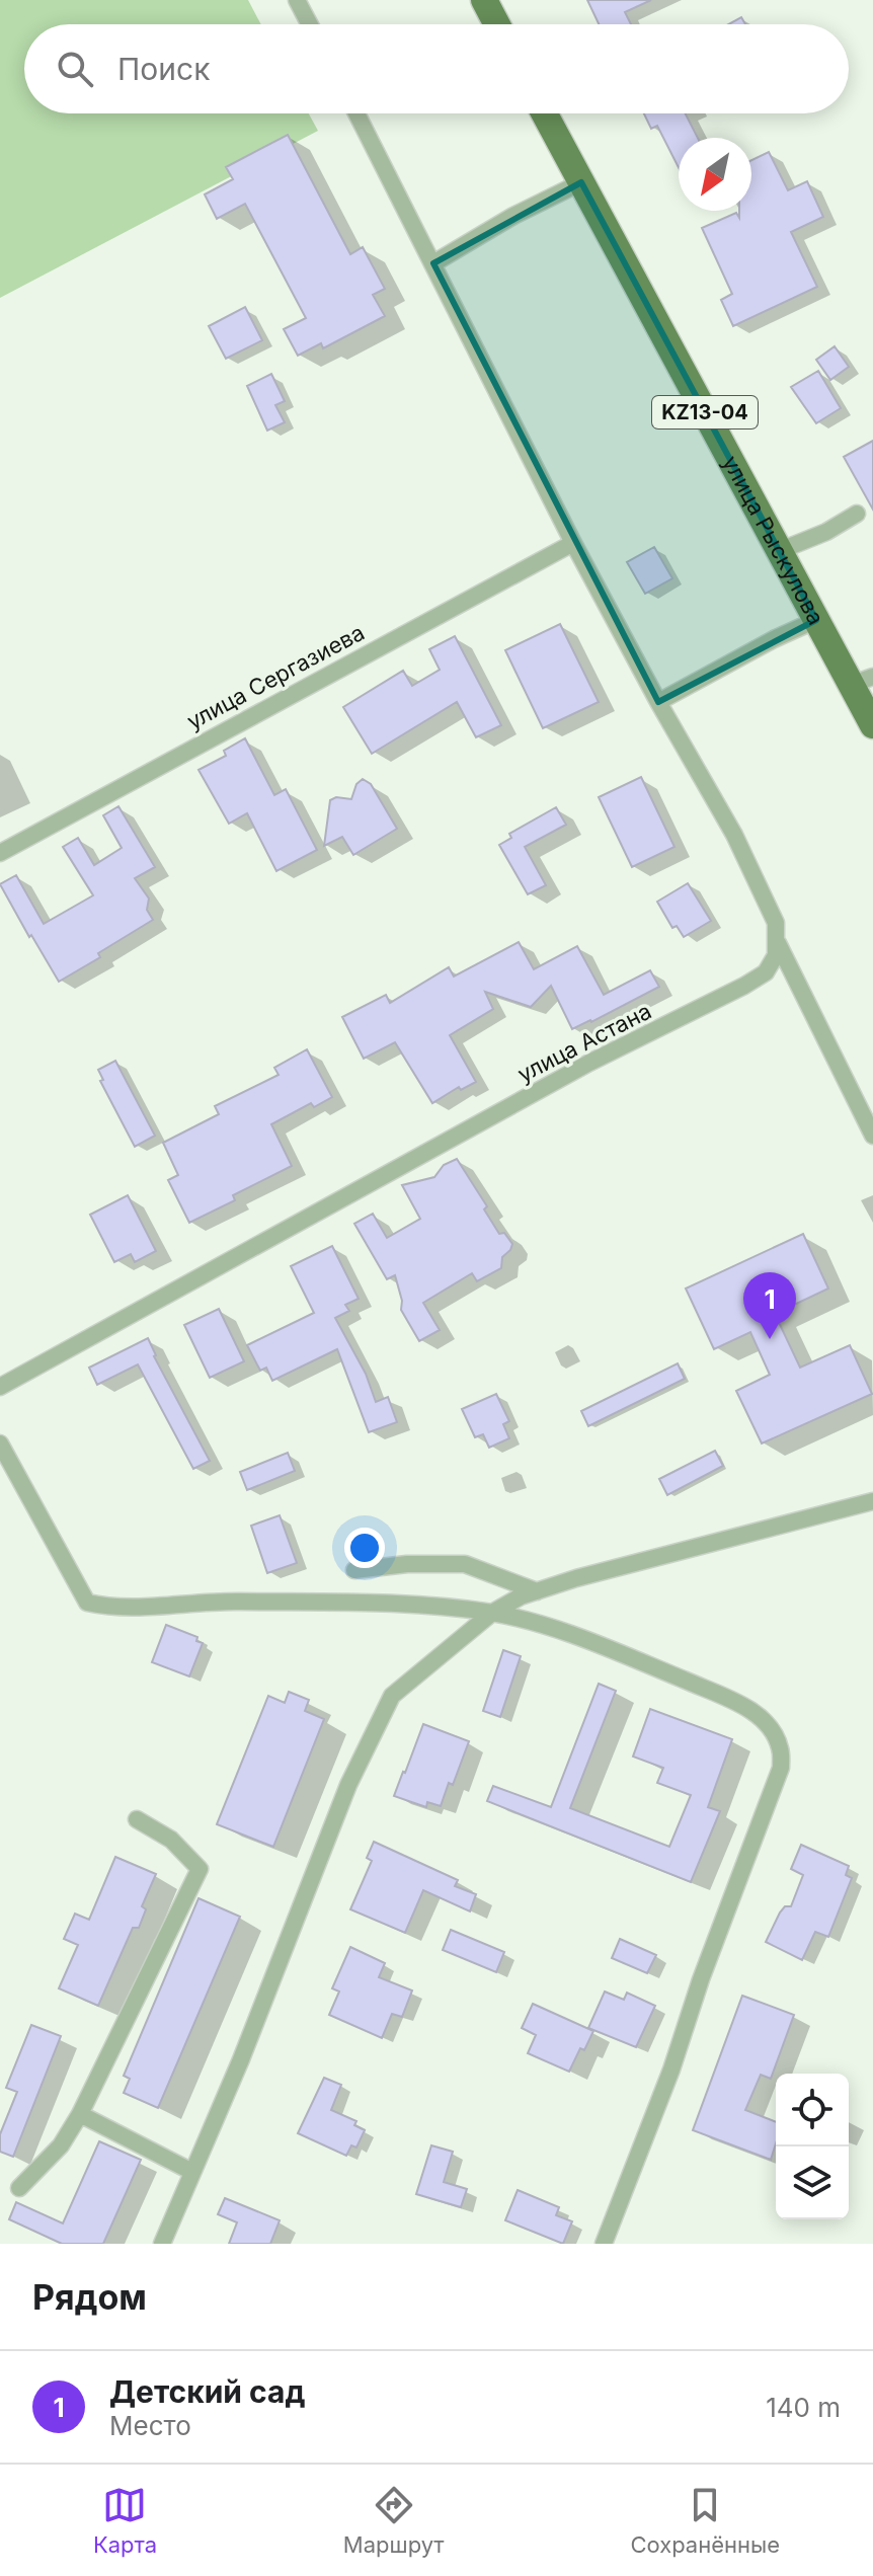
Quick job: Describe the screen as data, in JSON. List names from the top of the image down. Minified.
{"streets":{"main road":["KZ13-04","улица Рыскулова"],"street":["улица Сергазиева","улица Астана"]},"north":"bottom left","page":{"search":"Поиск","pins":"1","heading":"Рядом","list":[{"mark":"1","name":"Детский сад","note":"Место","value":"140 m"}],"nav":["Карта","Маршрут","Сохранённые"]}}
